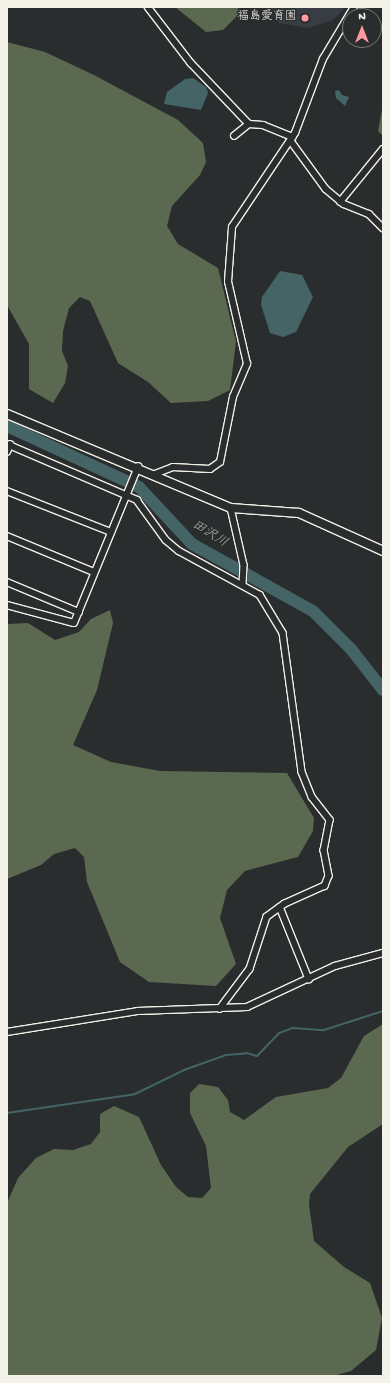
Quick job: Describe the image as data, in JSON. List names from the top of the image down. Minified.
{"water":["田沢川"],"places":["福島愛育園"],"north":"top"}
